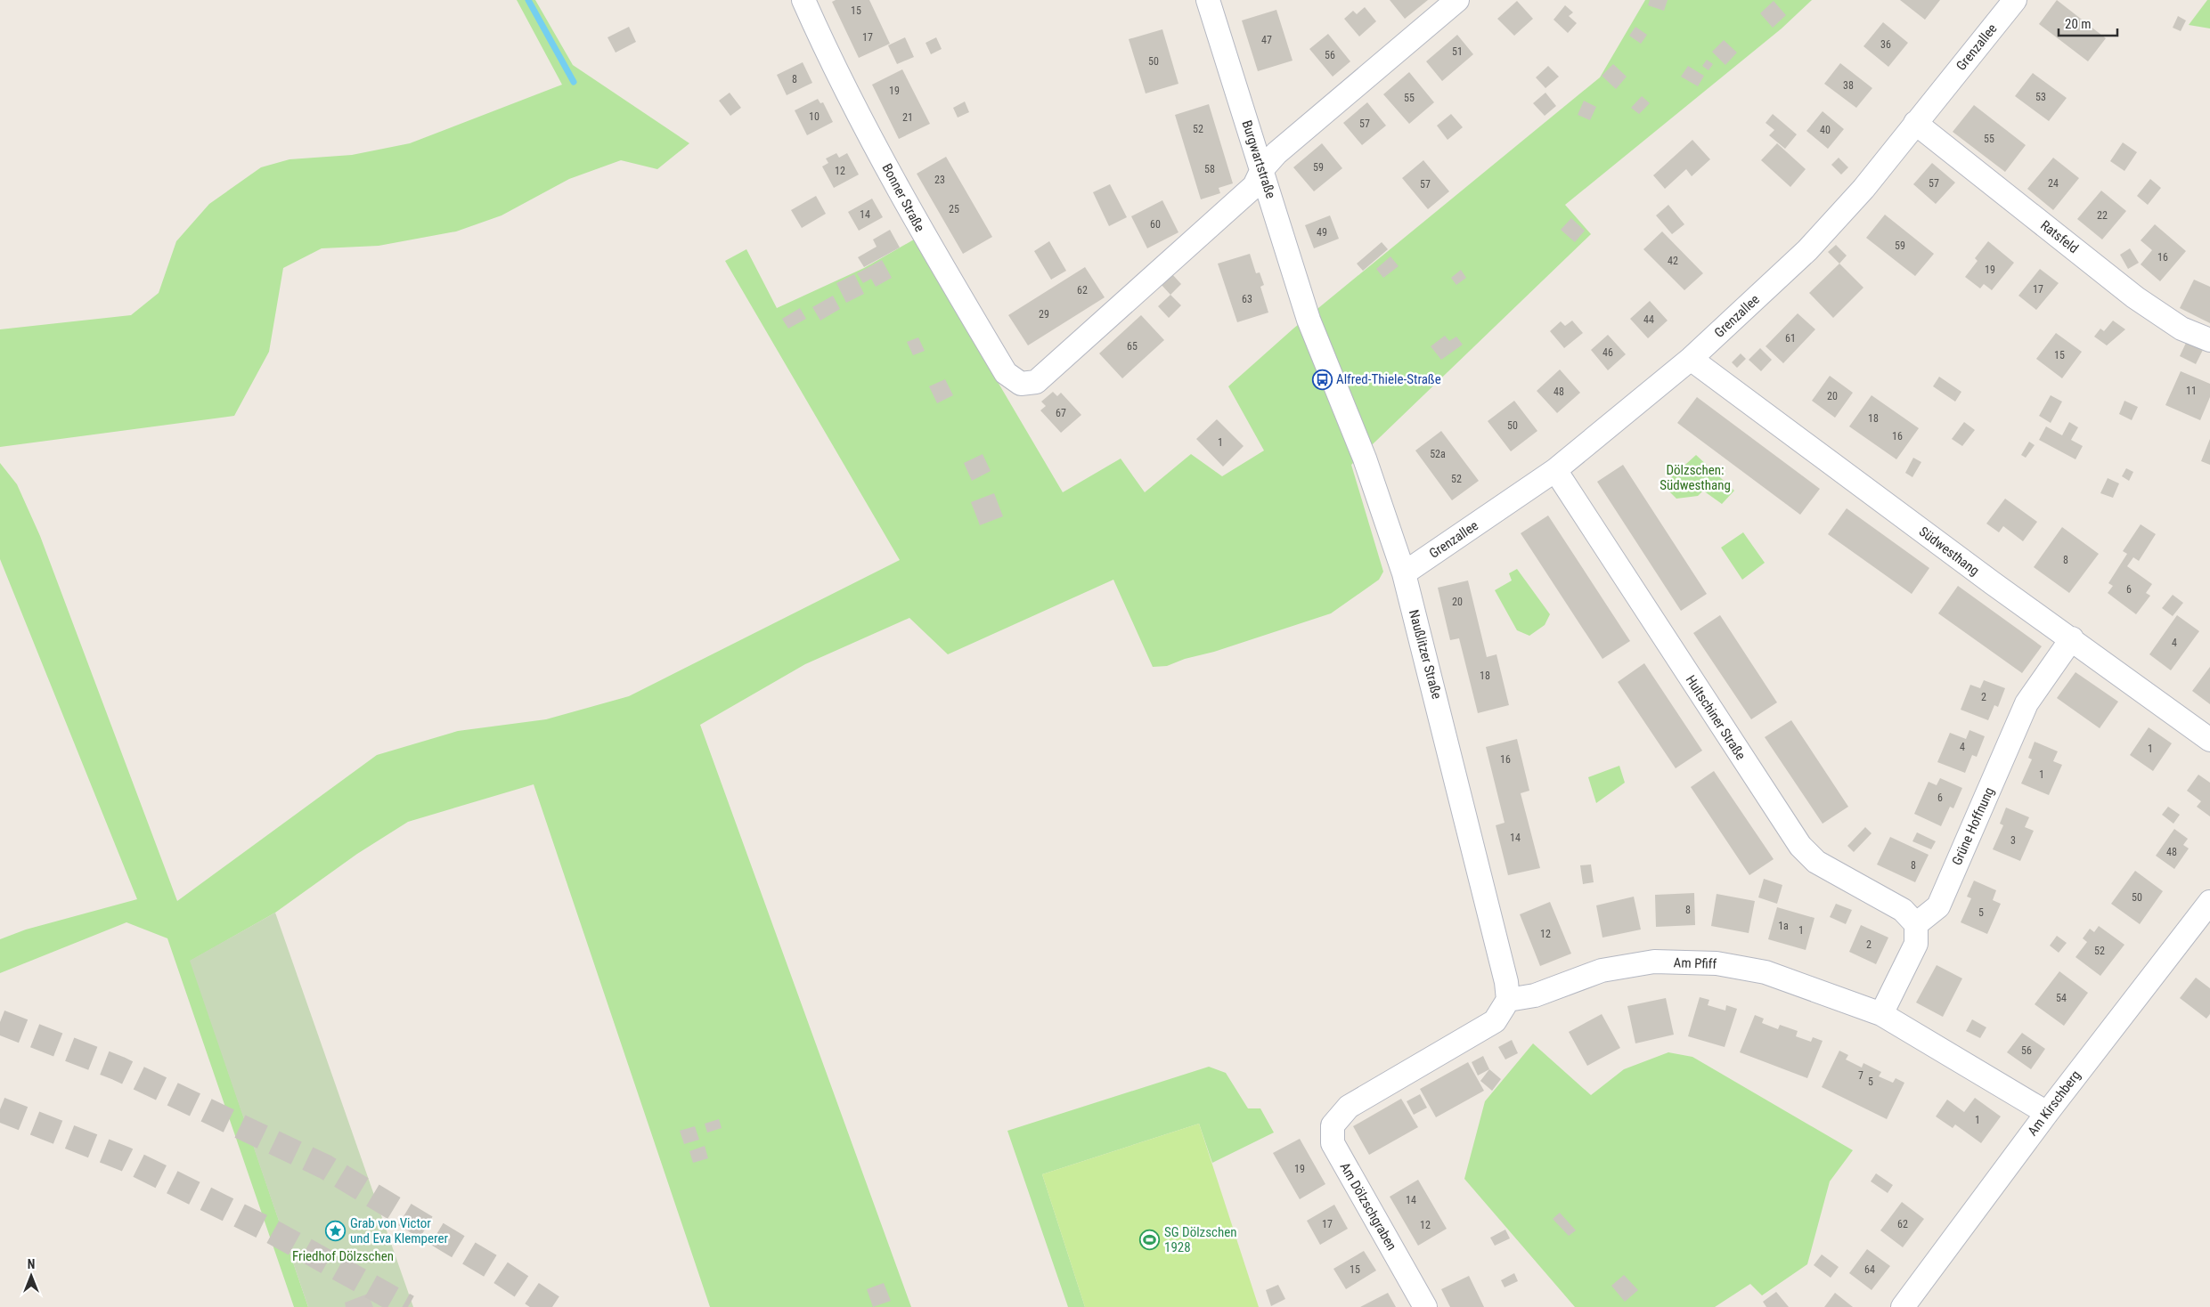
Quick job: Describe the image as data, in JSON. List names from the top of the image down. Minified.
{"streets":{"street":["Grenzallee","Burgwartstraße","Bonner Straße","Ratsfeld","Südwesthang","Naußlitzer Straße","Hultschiner Straße","Grüne Hoffnung","Am Pfiff","Am Kirschberg","Am Dölzschgraben"]},"crossings":[["Grenzallee","Ratsfeld"],["Grenzallee","Südwesthang"],["Grenzallee","Naußlitzer Straße"],["Grenzallee","Hultschiner Straße"],["Burgwartstraße","Bonner Straße"],["Burgwartstraße","Naußlitzer Straße"],["Südwesthang","Grüne Hoffnung"],["Naußlitzer Straße","Am Pfiff"],["Naußlitzer Straße","Am Dölzschgraben"],["Hultschiner Straße","Grüne Hoffnung"],["Am Pfiff","Am Kirschberg"],["Am Pfiff","Am Dölzschgraben"]],"parks":["Dölzschen: Südwesthang","Friedhof Dölzschen"],"places":{"bus stop":["Alfred-Thiele-Straße"],"place":["Grab von Victor und Eva Klemperer"],"sports":["SG Dölzschen 1928"]},"house_numbers":["15","17","47","36","51","56","50","8","38","19","53","55","10","21","57","52","40","55","59","58","12","23","57","24","57","25","14","22","60","49","59","16","42","19","17","62","63","29","44","61","65","46","15","11","48","20","67","18","50","16","1","52a","52","8","6","20","4","18","2","4","1","16","1","6","14","3","48","8","50","8","5","1a","1","12","2","52","54","56","7","5","1","19","14","17","62","12","15","64"],"scale_bar":"20 m","north":"top"}
